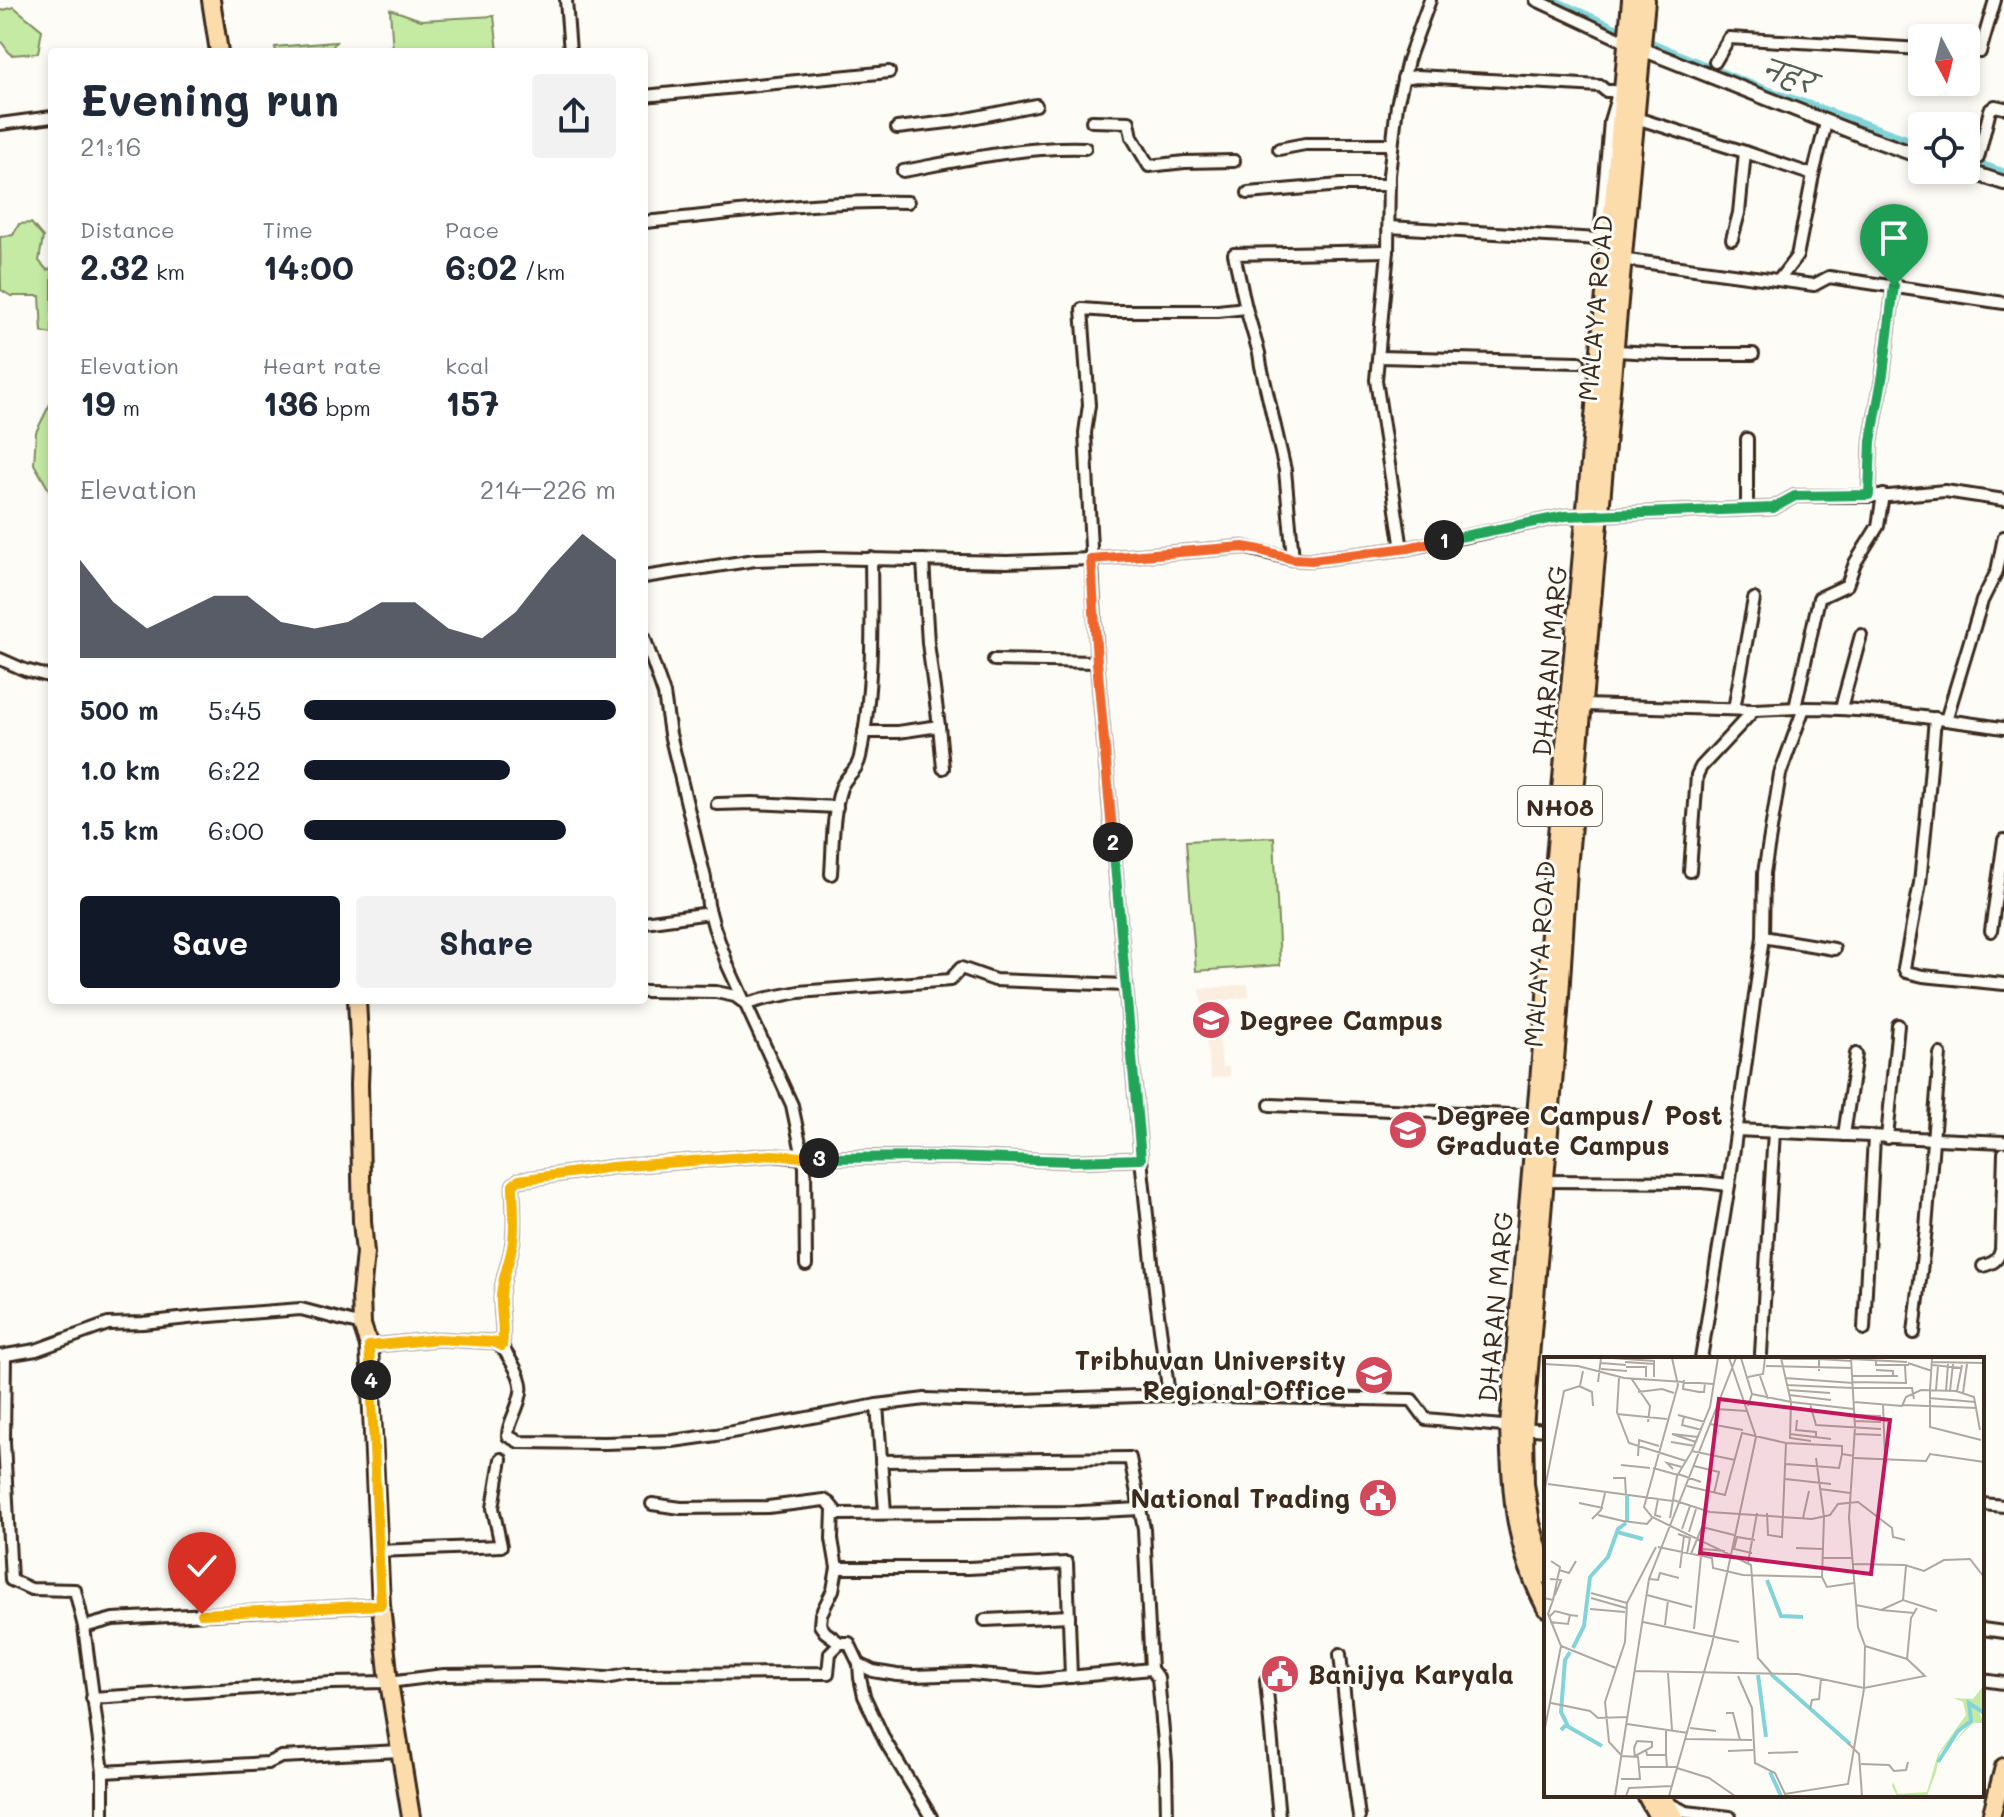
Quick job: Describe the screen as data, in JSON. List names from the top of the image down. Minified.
{"streets":{"main road":["MALAYA ROAD","DHARAN MARG","NH08"]},"crossings":[["MALAYA ROAD","DHARAN MARG"],["DHARAN MARG","NH08"]],"water":["नहर"],"places":{"school or university":["Degree Campus","Degree Campus/ Post Graduate Campus","Tribhuvan University Regional Office"],"public building":["National Trading","Banijya Karyala"]},"north":"bottom","page":{"heading":["Evening run","21:16"],"stats":[["Distance","2.32 km"],["Time","14:00"],["Pace","6:02 /km"],["Elevation","19 m"],["Heart rate","136 bpm"],["kcal","157"]],"chart":["Elevation","214–226 m"],"pins":["1","2","3","4"],"list":[{"name":"500 m","note":"5:45"},{"name":"1.0 km","note":"6:22"},{"name":"1.5 km","note":"6:00"}],"buttons":["Save","Share"]}}
